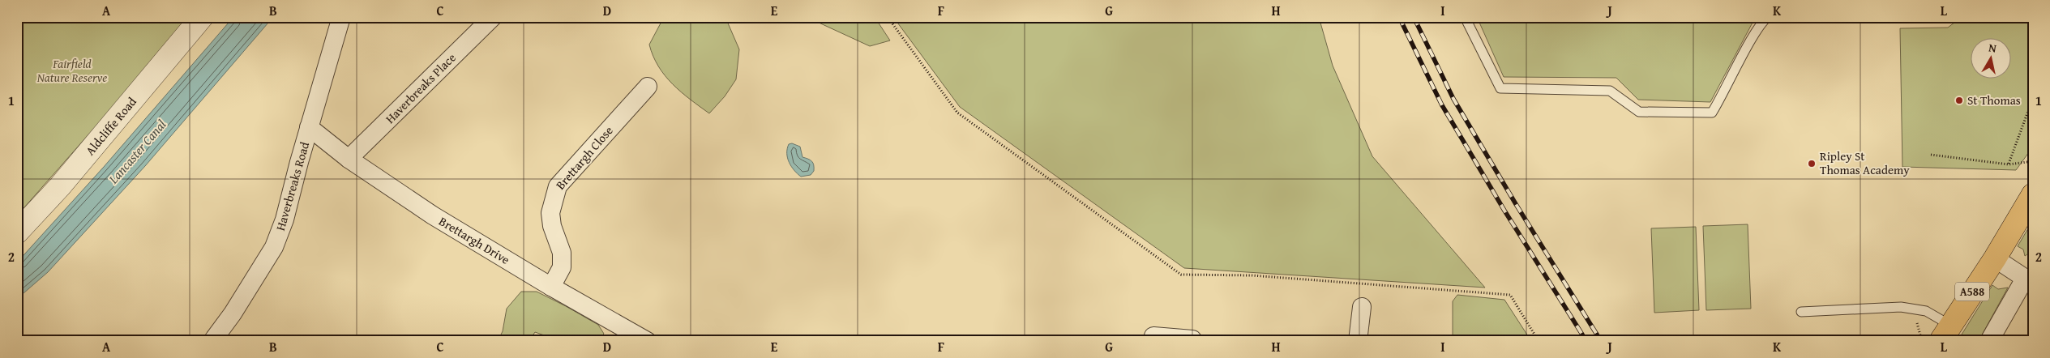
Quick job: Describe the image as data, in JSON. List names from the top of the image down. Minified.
{"streets":{"main road":["A588"],"street":["Haverbreaks Place","Aldcliffe Road","Brettargh Close","Haverbreaks Road","Brettargh Drive"]},"crossings":[["Haverbreaks Place","Brettargh Drive"],["Brettargh Close","Brettargh Drive"],["Haverbreaks Road","Brettargh Drive"]],"water":["Lancaster Canal"],"parks":["Fairfield Nature Reserve"],"places":["St Thomas","Ripley St Thomas Academy"],"north":"top","grid":{"columns":["A","B","C","D","E","F","G","H","I","J","K","L"],"rows":["1","2"]}}
